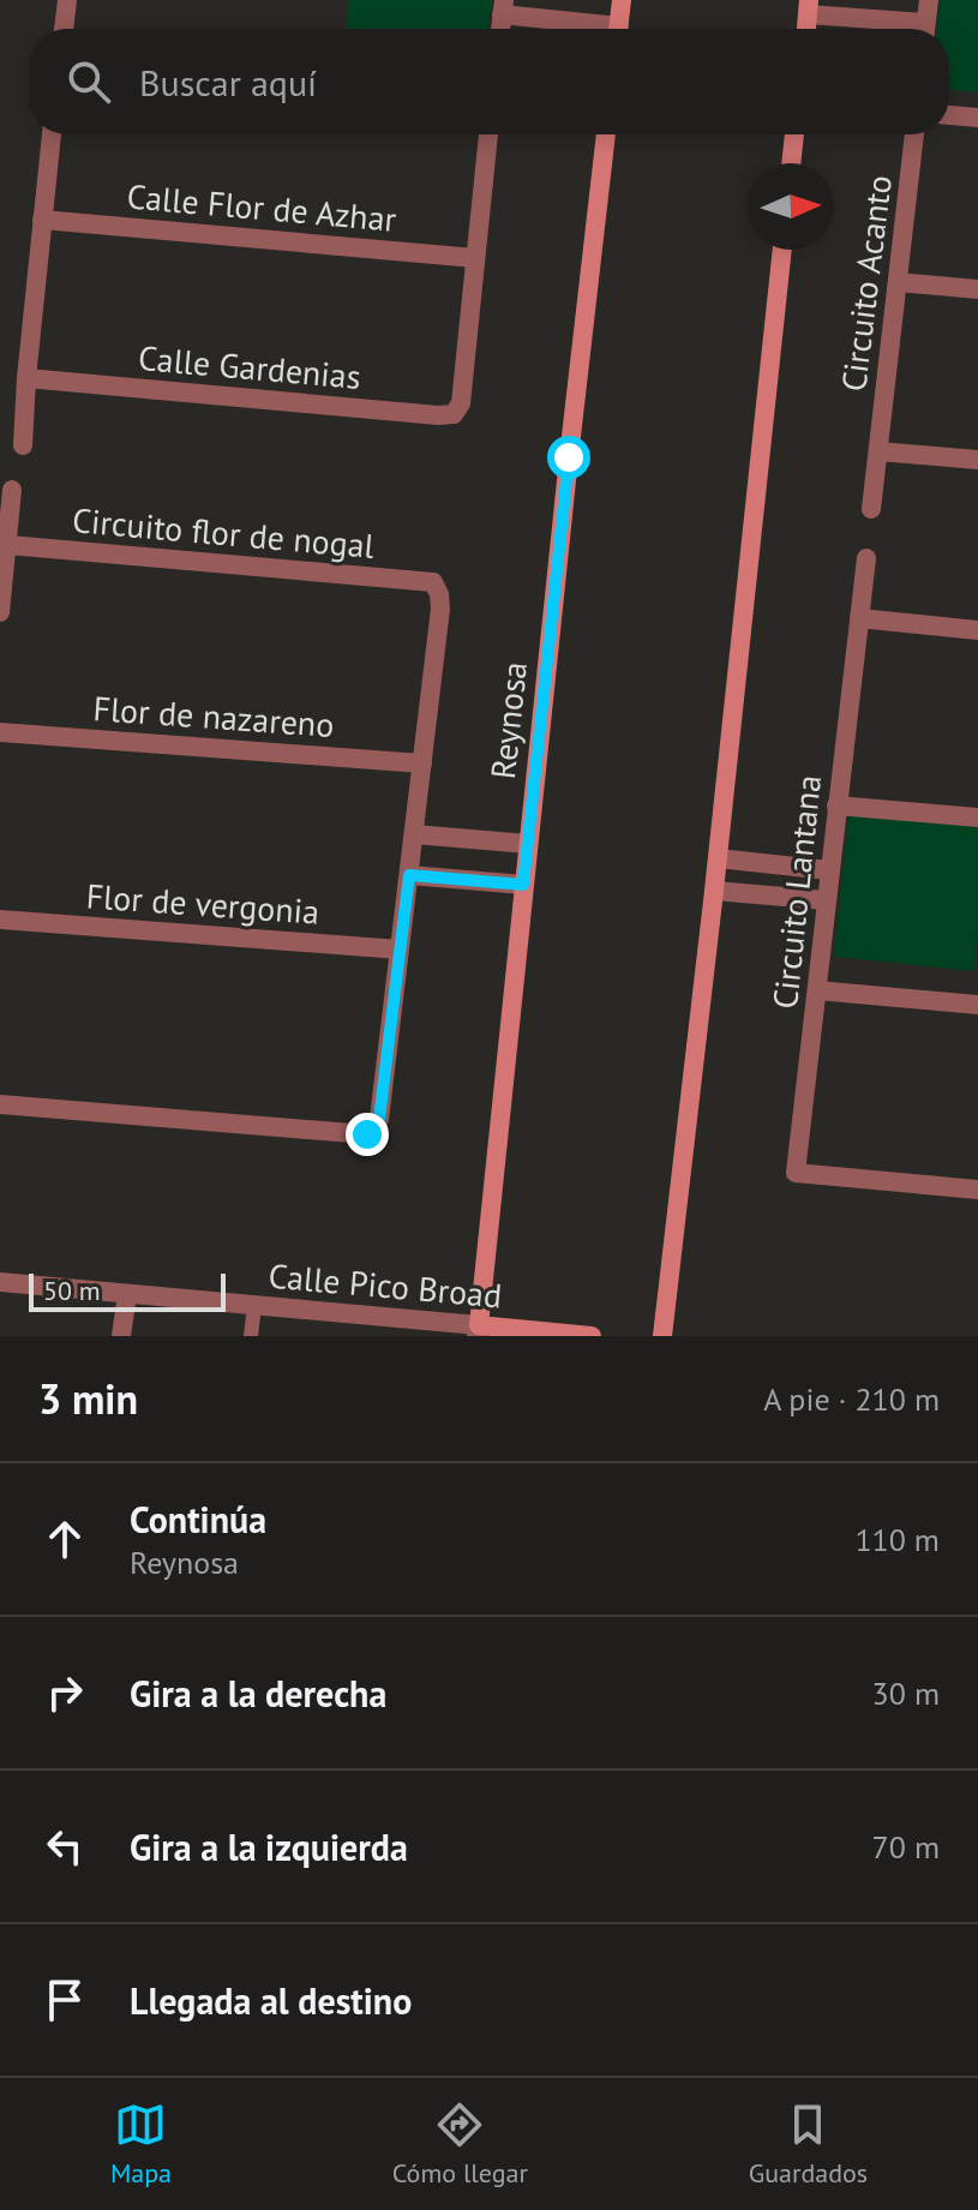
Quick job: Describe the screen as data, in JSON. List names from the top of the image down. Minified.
{"streets":{"main road":["Reynosa","Calle Pico Broad"],"street":["Calle Flor de Azhar","Circuito Acanto","Calle Gardenias","Circuito flor de nogal","Flor de nazareno","Circuito Lantana","Flor de vergonia"]},"crossings":[["Calle Flor de Azhar","Calle Gardenias"],["Circuito flor de nogal","Flor de nazareno"],["Reynosa","Calle Pico Broad"]],"scale_bar":"50 m","north":"right","page":{"search":"Buscar aquí","scale":"50 m","heading":["3 min","A pie · 210 m"],"list":[["Continúa","Reynosa","110 m"],["Gira a la derecha","30 m"],["Gira a la izquierda","70 m"],"Llegada al destino"],"nav":["Mapa","Cómo llegar","Guardados"]}}
